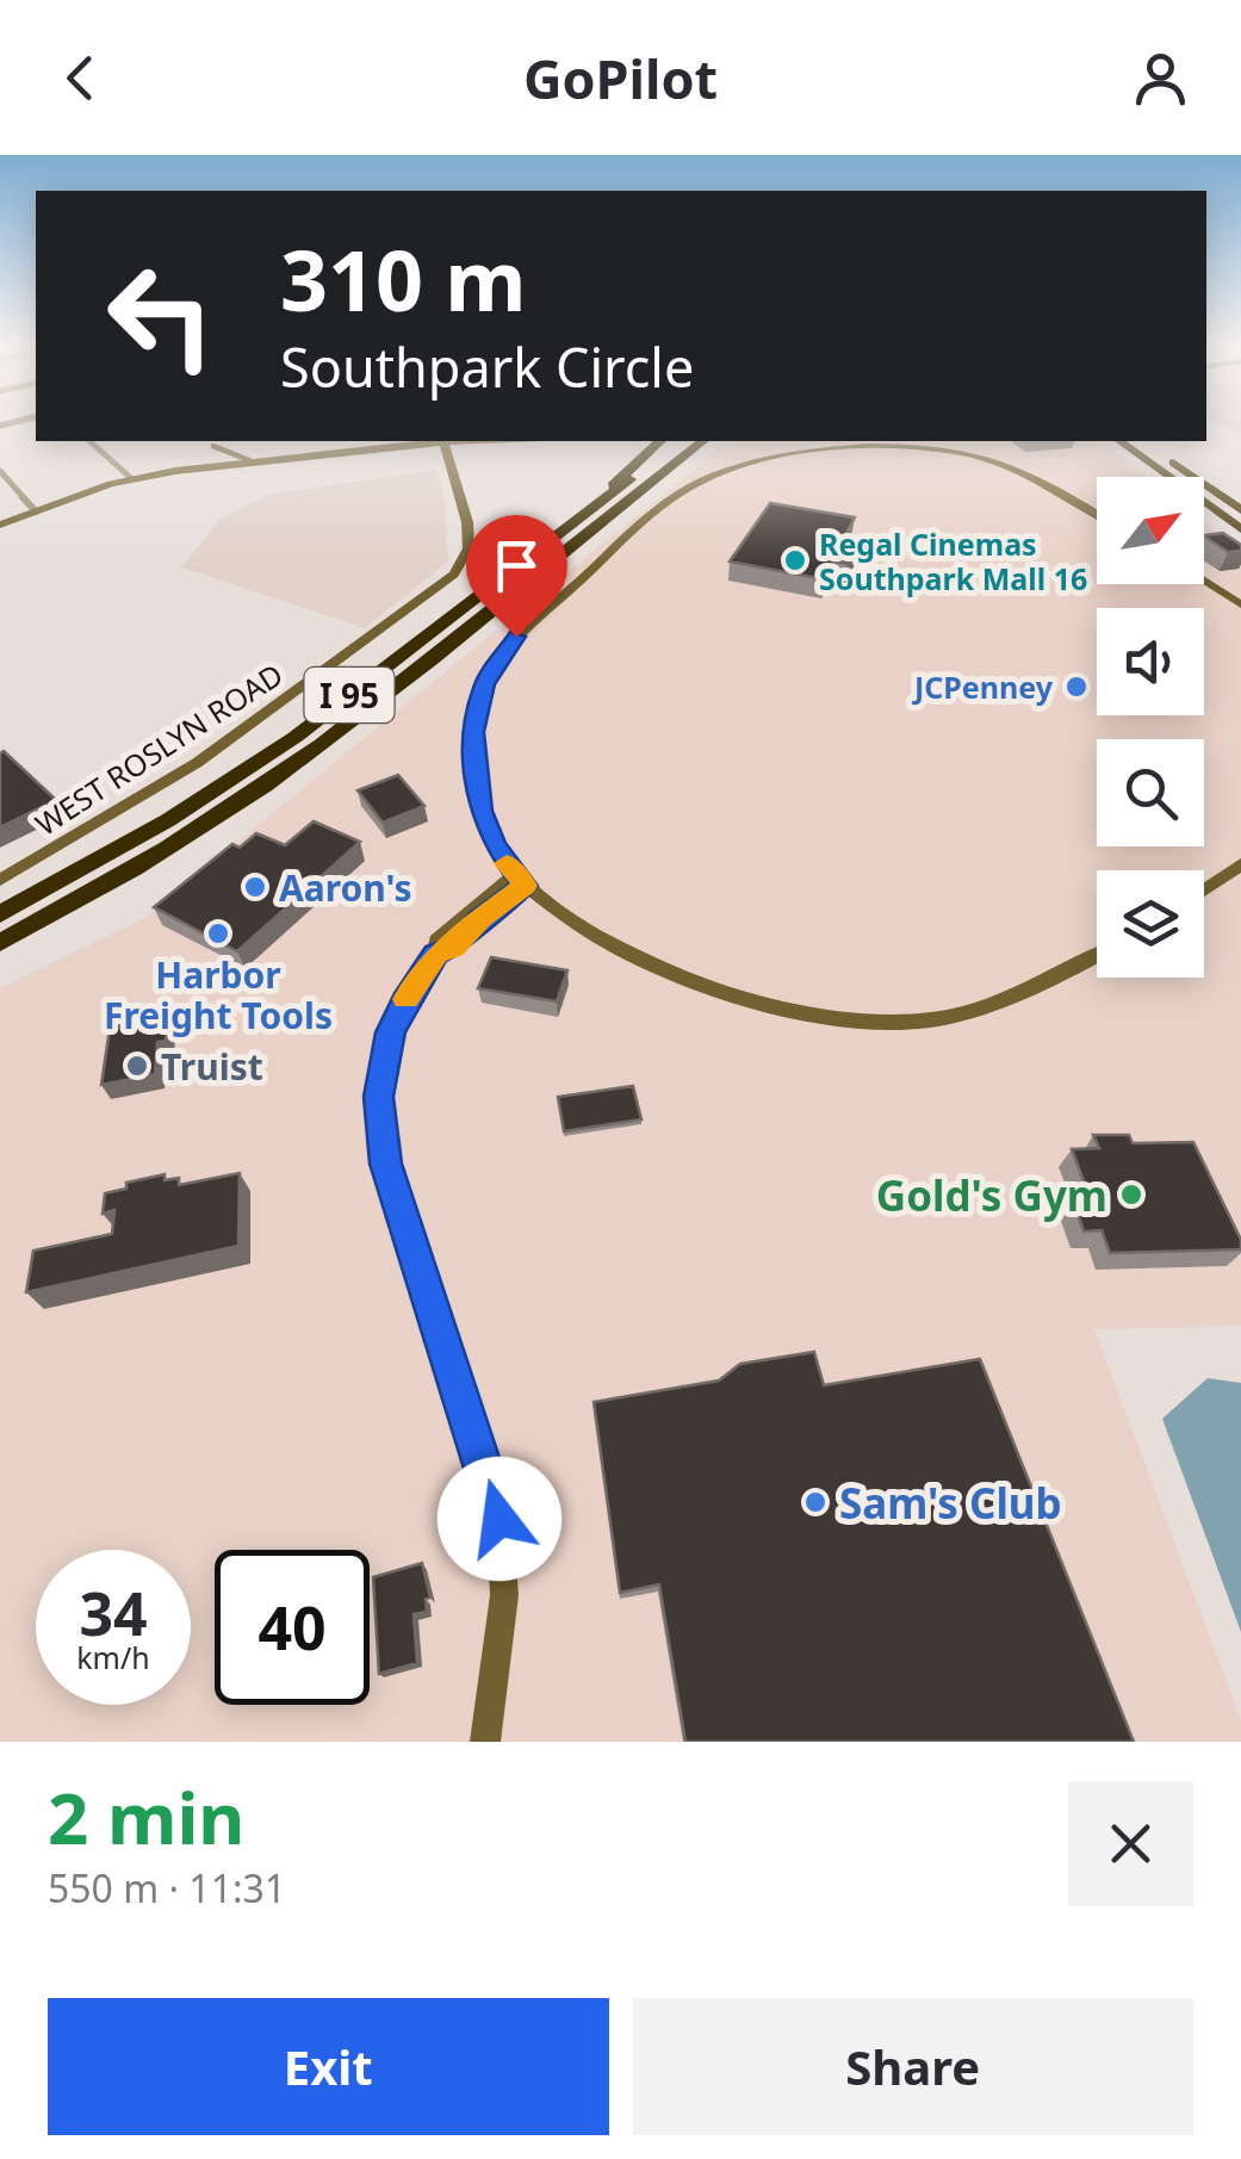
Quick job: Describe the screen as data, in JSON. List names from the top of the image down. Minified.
{"streets":{"highway":["I 95"],"street":["WEST ROSLYN ROAD"]},"places":["Regal Cinemas Southpark Mall 16","JCPenney","Aaron's","Harbor Freight Tools","Truist","Gold's Gym","Sam's Club"],"north":"top right","page":{"header":"GoPilot","turn":["310 m","Southpark Circle"],"speed":"34 km/h","limit":"40","heading":["2 min","550 m · 11:31"],"buttons":["Exit","Share"]}}
